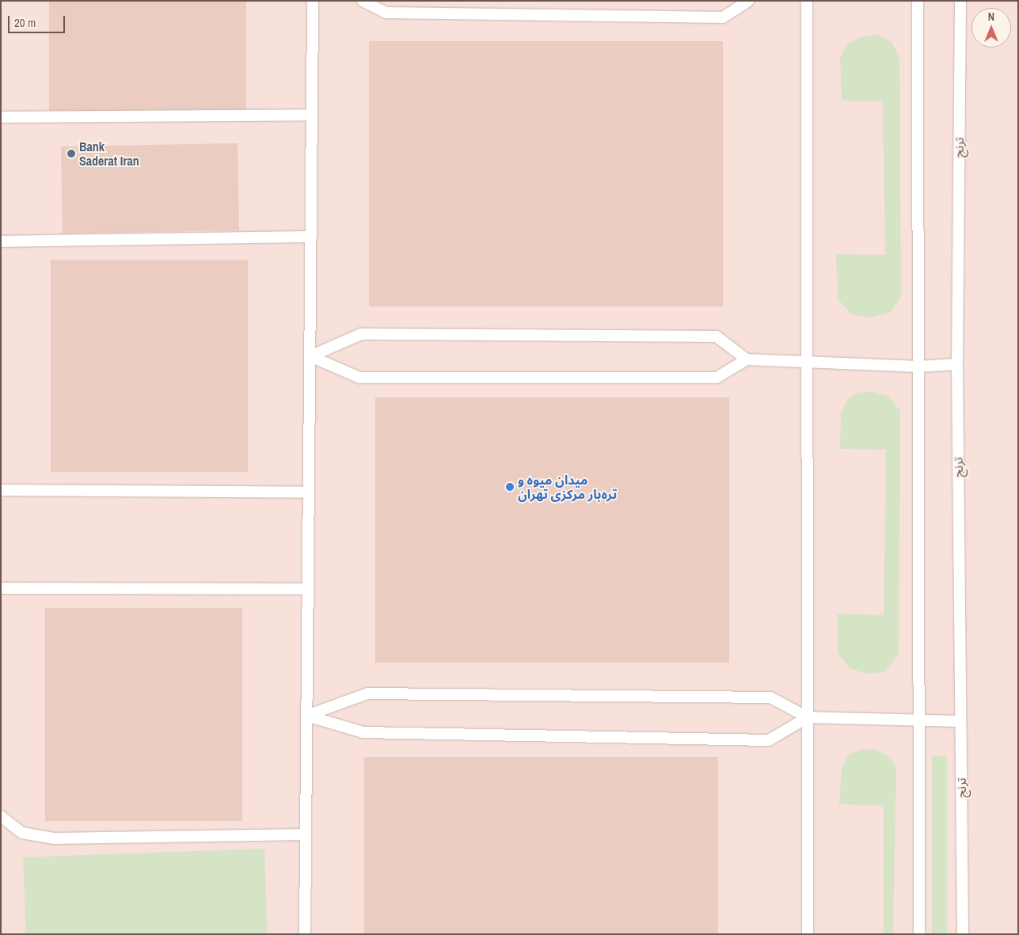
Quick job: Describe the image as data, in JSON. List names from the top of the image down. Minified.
{"streets":{"lane":["ترنج"]},"places":["Bank Saderat Iran","میدان میوه و تره‌بار مرکزی تهران"],"scale_bar":"20 m","north":"top"}
